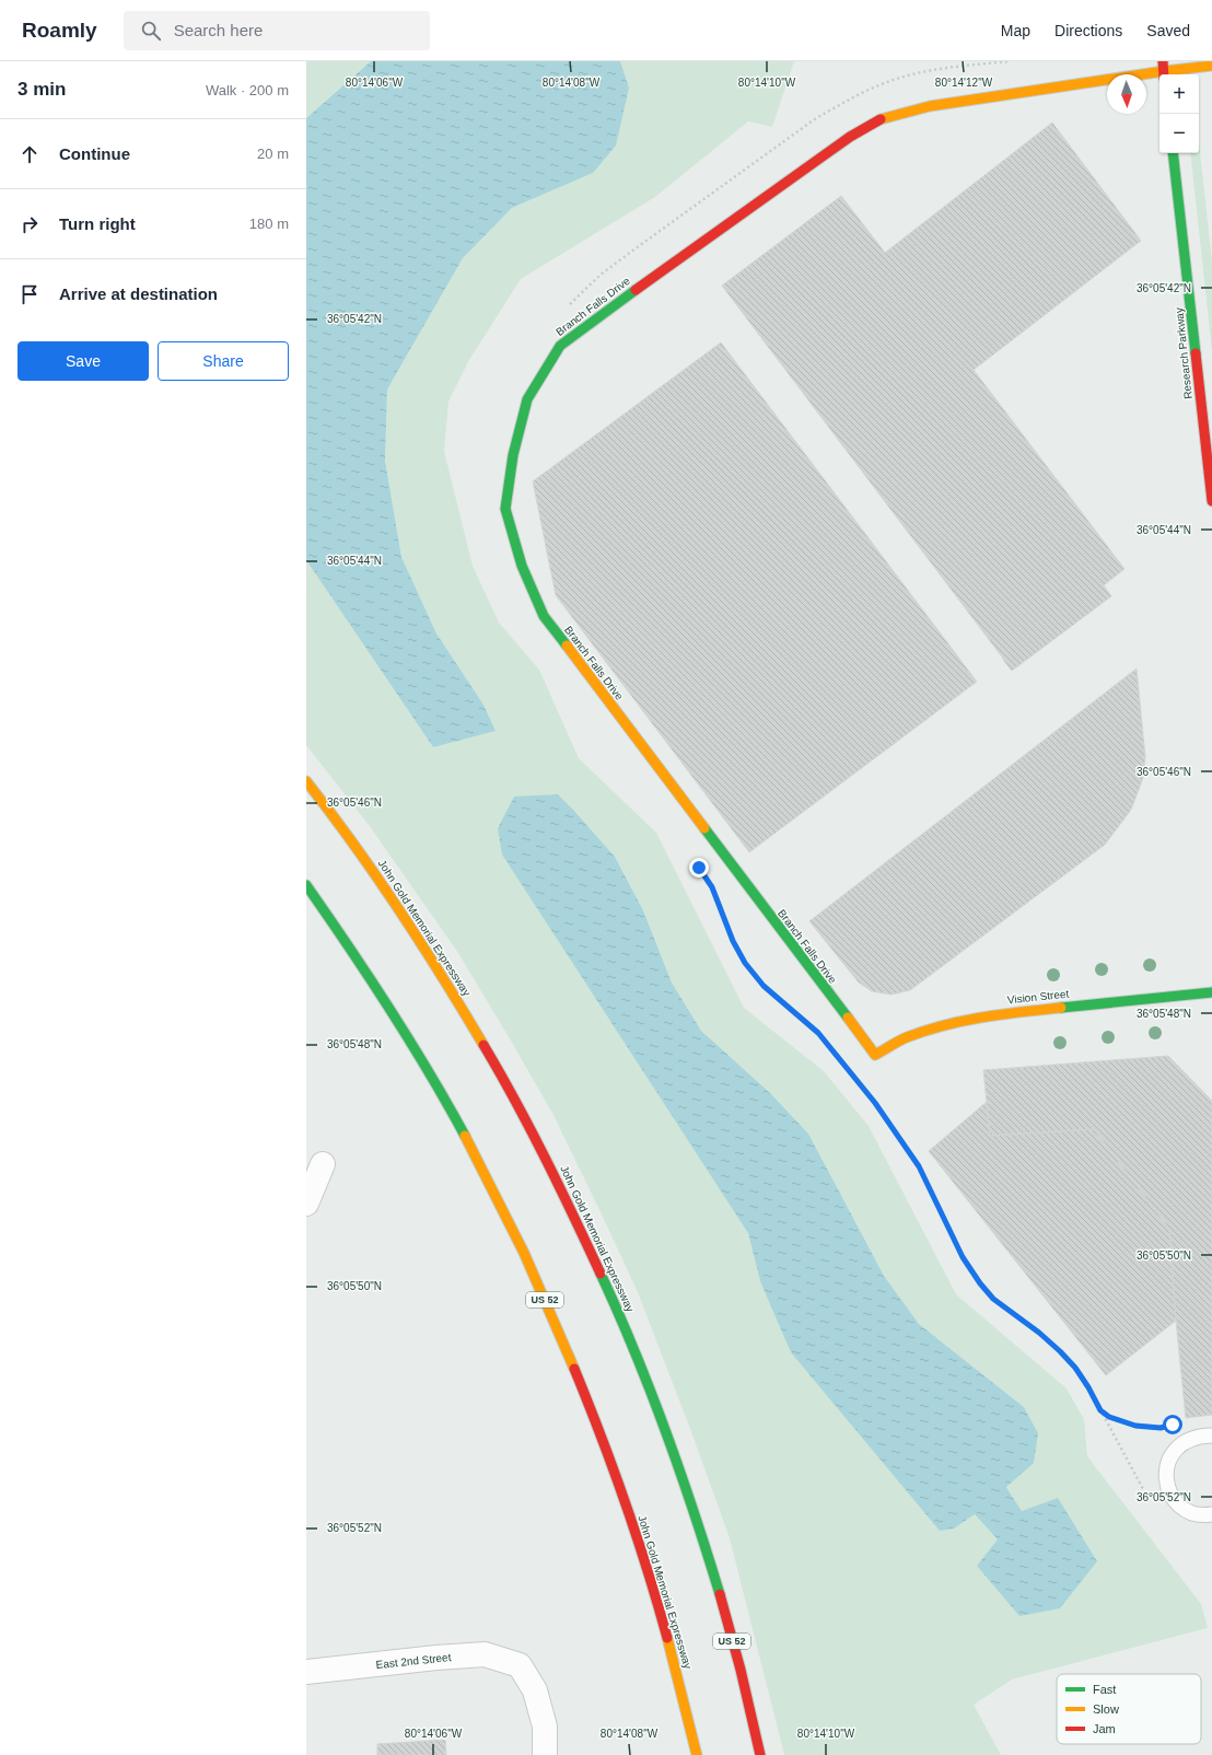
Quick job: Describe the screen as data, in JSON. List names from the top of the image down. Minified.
{"streets":{"main road":["Branch Falls Drive","Research Parkway","John Gold Memorial Expressway","Vision Street","US 52"],"street":["East 2nd Street"]},"crossings":[["Branch Falls Drive","Vision Street"]],"legend":["Fast","Slow","Jam"],"north":"bottom","page":{"header":"Roamly","search":"Search here","nav":["Map","Directions","Saved"],"heading":["3 min","Walk · 200 m"],"map_buttons":["+","−"],"list":[["Continue","20 m"],["Turn right","180 m"],"Arrive at destination"],"buttons":["Save","Share"]},"coordinates":["80°14'06\"W","80°14'08\"W","80°14'10\"W","80°14'12\"W","36°05'42\"N","36°05'44\"N","36°05'46\"N","36°05'48\"N","36°05'50\"N","36°05'52\"N"]}
